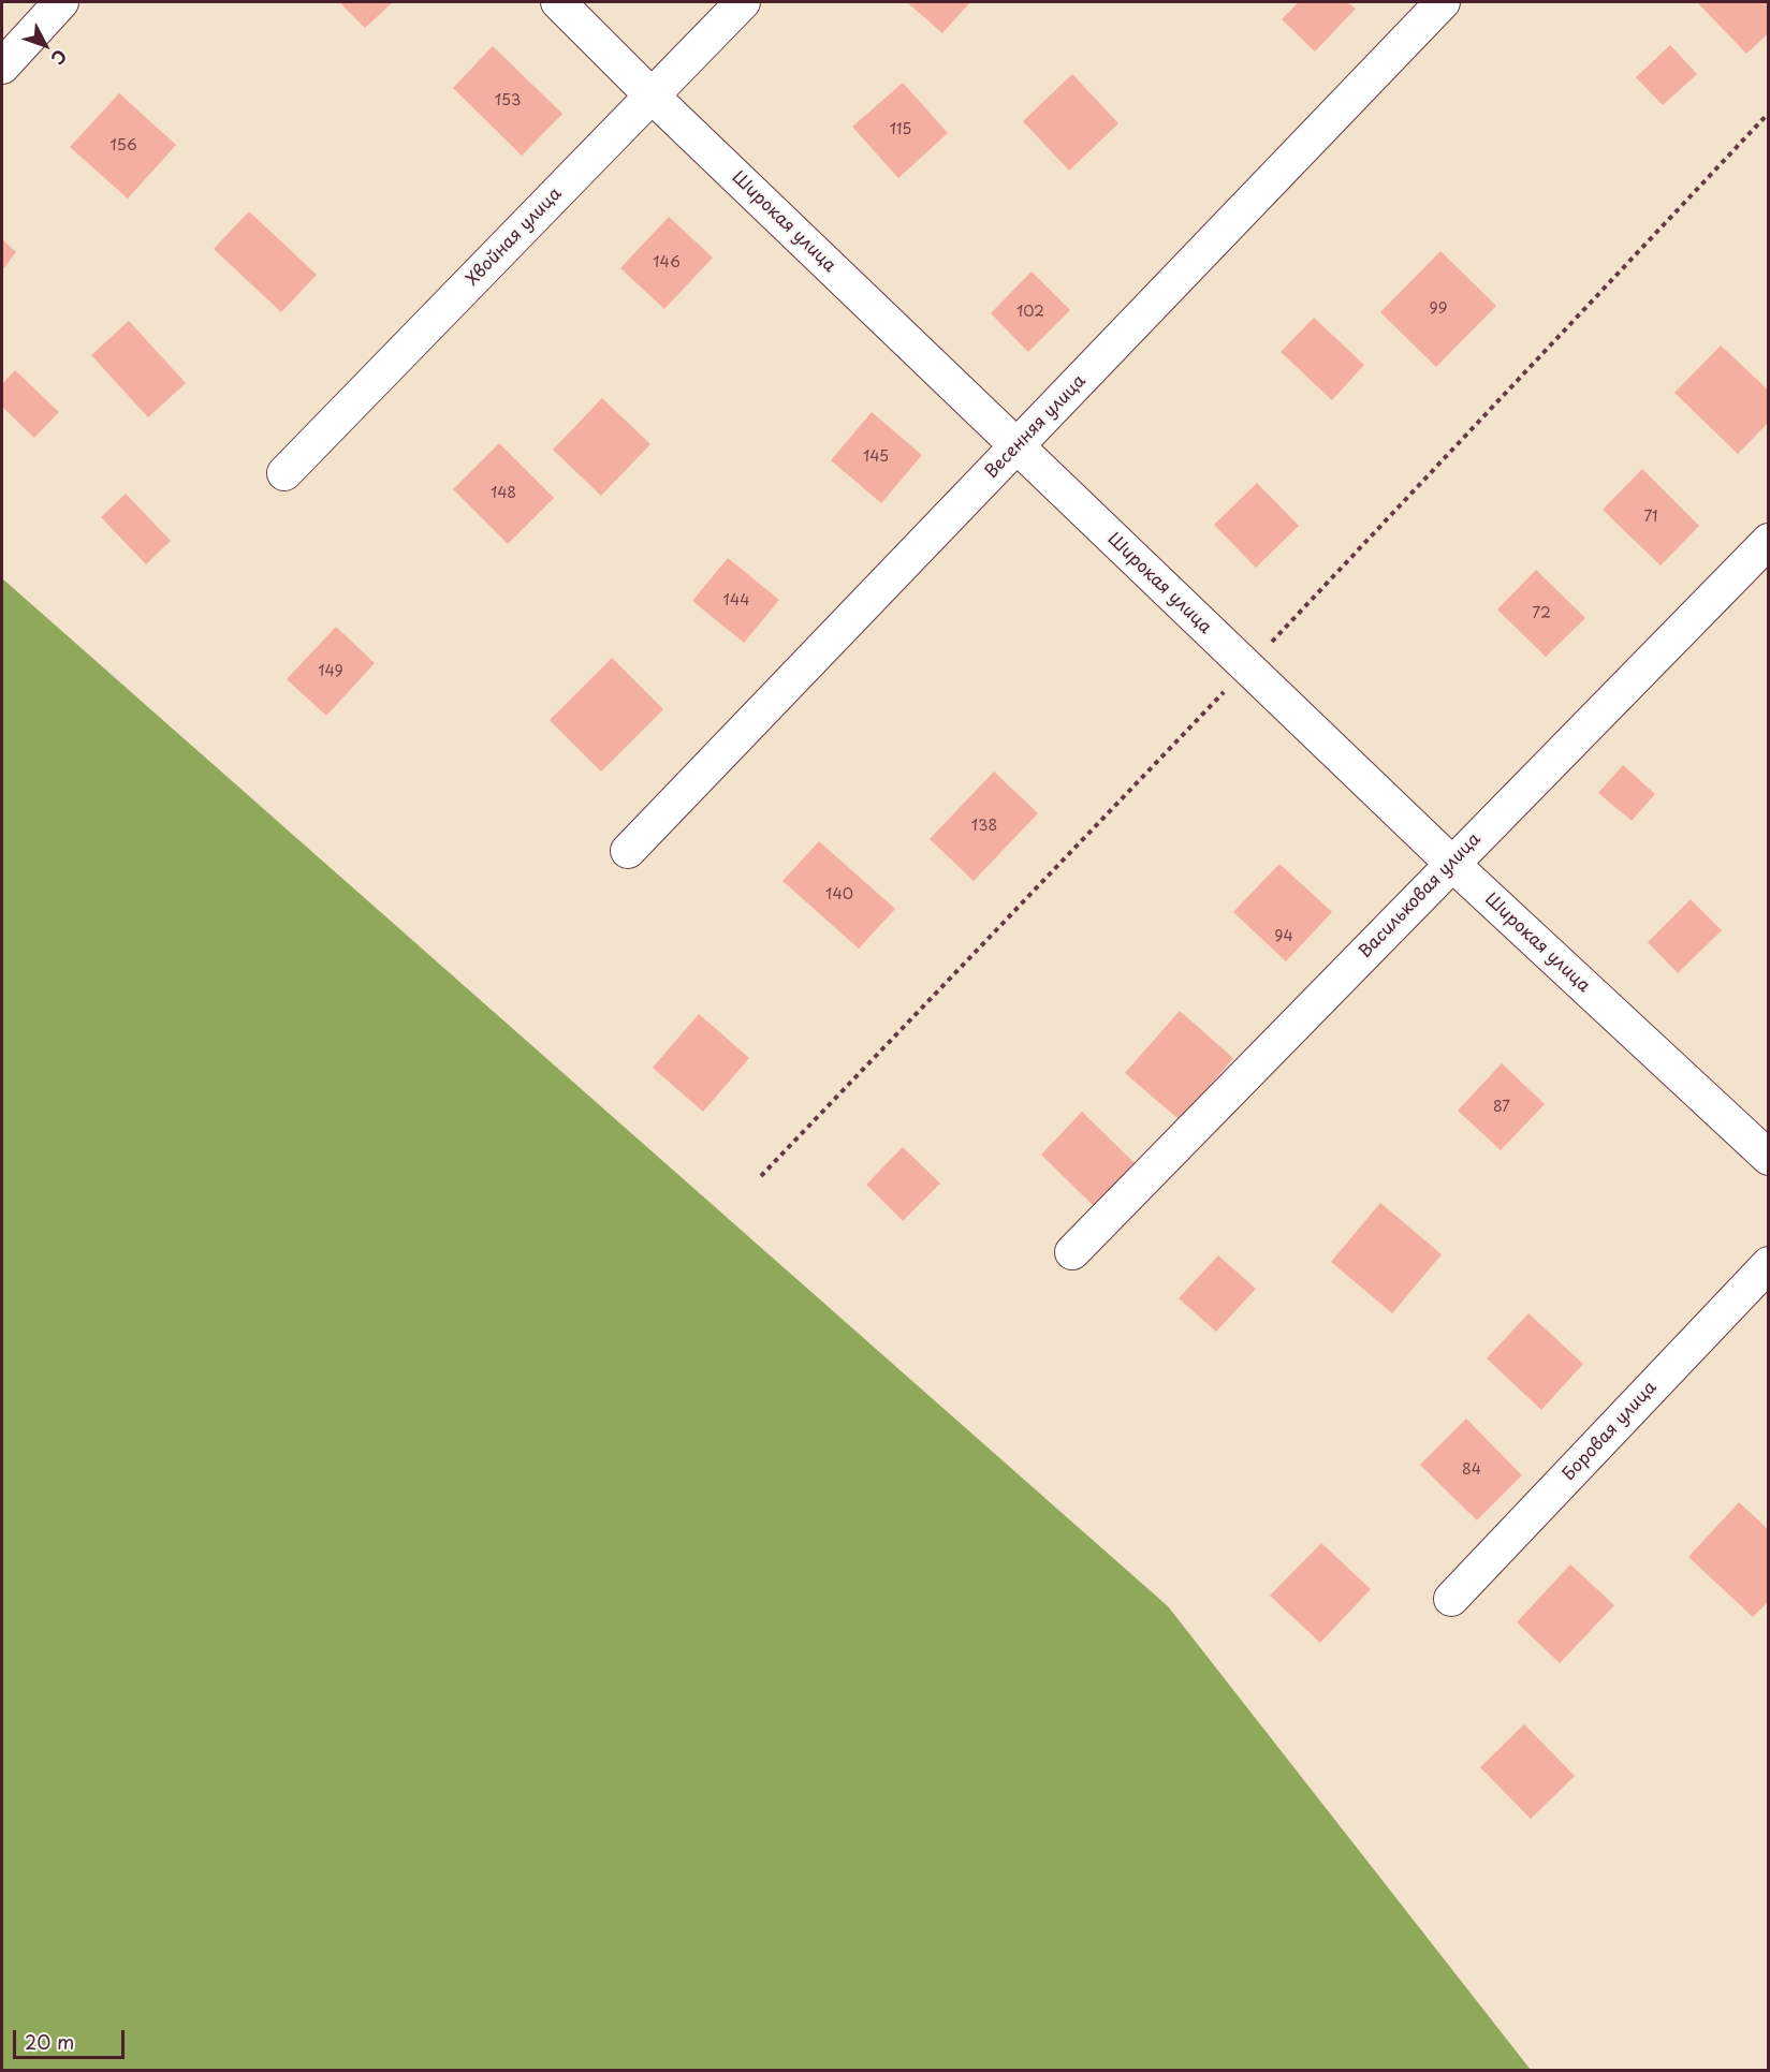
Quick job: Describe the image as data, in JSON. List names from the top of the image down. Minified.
{"streets":{"street":["Широкая улица","Хвойная улица","Весенняя улица","Васильковая улица","Боровая улица"]},"crossings":[["Широкая улица","Хвойная улица"],["Широкая улица","Весенняя улица"],["Широкая улица","Васильковая улица"]],"house_numbers":["153","115","156","146","99","102","145","148","71","144","72","149","138","140","94","87","84"],"scale_bar":"20 m","north":"bottom right"}
